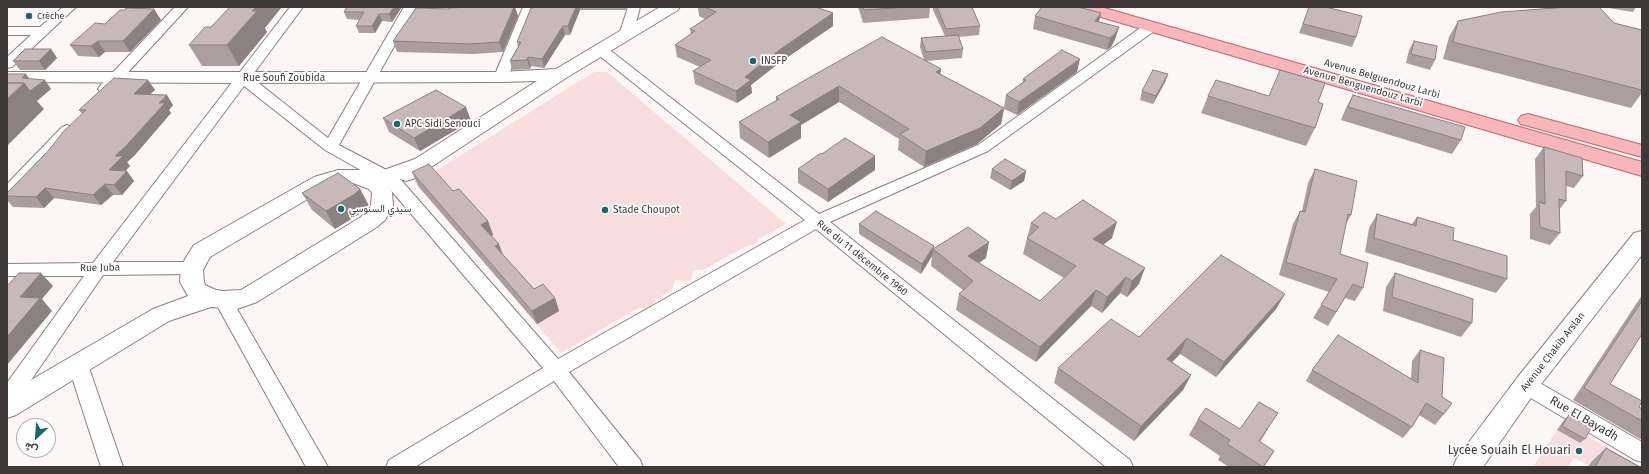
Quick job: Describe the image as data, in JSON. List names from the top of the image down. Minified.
{"streets":{"main road":["Rue Soufi Zoubida","Avenue Belguendouz Larbi","Avenue Benguendouz Larbi","Avenue Chakib Arslan"],"street":["Rue du 11 décembre 1960","Rue Juba","Rue El Bayadh"]},"crossings":[["Avenue Belguendouz Larbi","Avenue Benguendouz Larbi"],["Avenue Chakib Arslan","Rue El Bayadh"]],"places":["Crèche","INSFP","APC Sidi Senouci","سيدي السنوسي","Stade Choupot","Lycée Souaih El Houari"],"north":"bottom left"}
